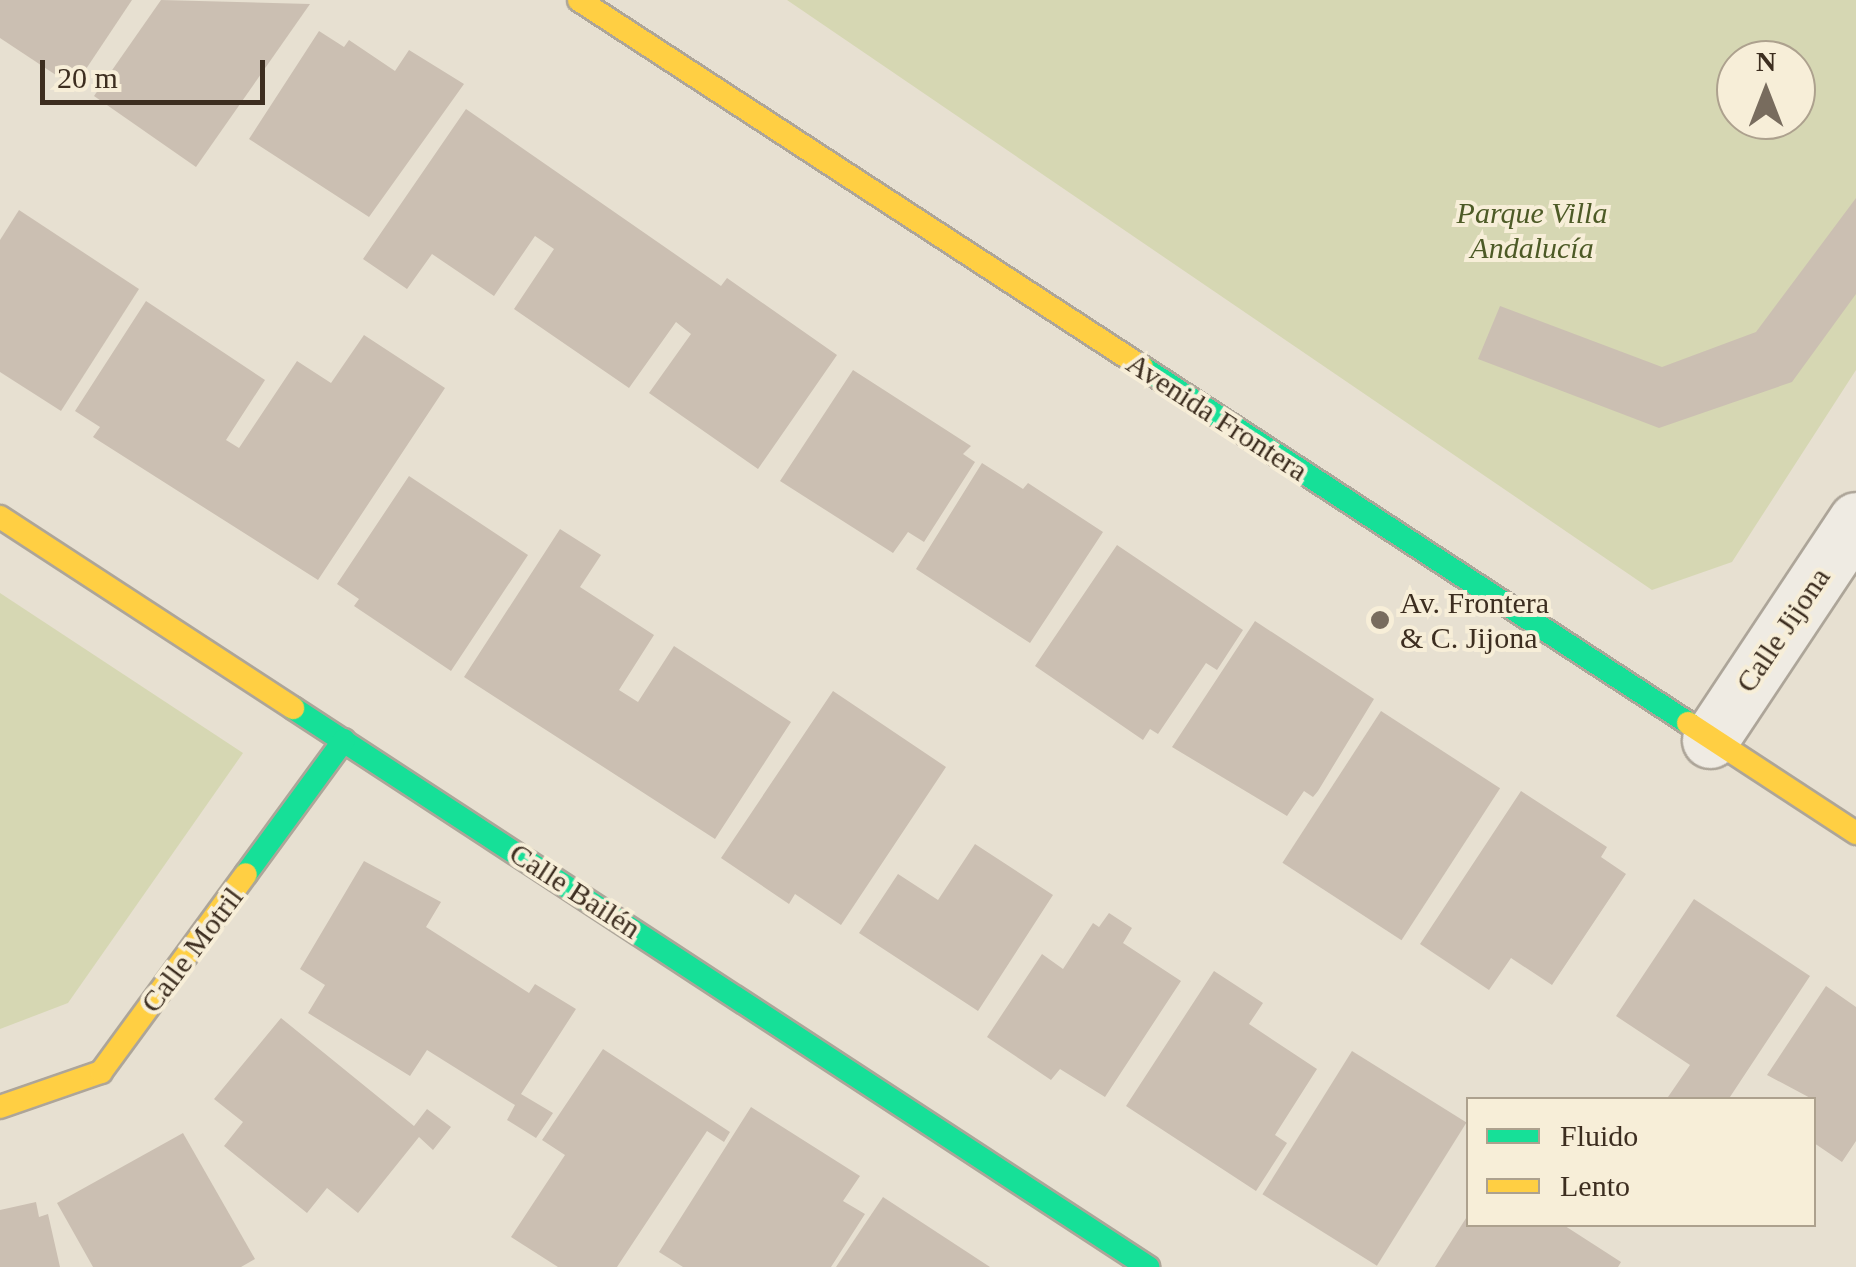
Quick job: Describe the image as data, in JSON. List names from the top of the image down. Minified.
{"streets":{"street":["Avenida Frontera","Calle Jijona","Calle Bailén","Calle Motril"]},"crossings":[["Avenida Frontera","Calle Jijona"],["Calle Bailén","Calle Motril"]],"parks":["Parque Villa Andalucía"],"places":["Av. Frontera & C. Jijona"],"legend":["Fluido","Lento"],"scale_bar":"20 m","north":"top"}
